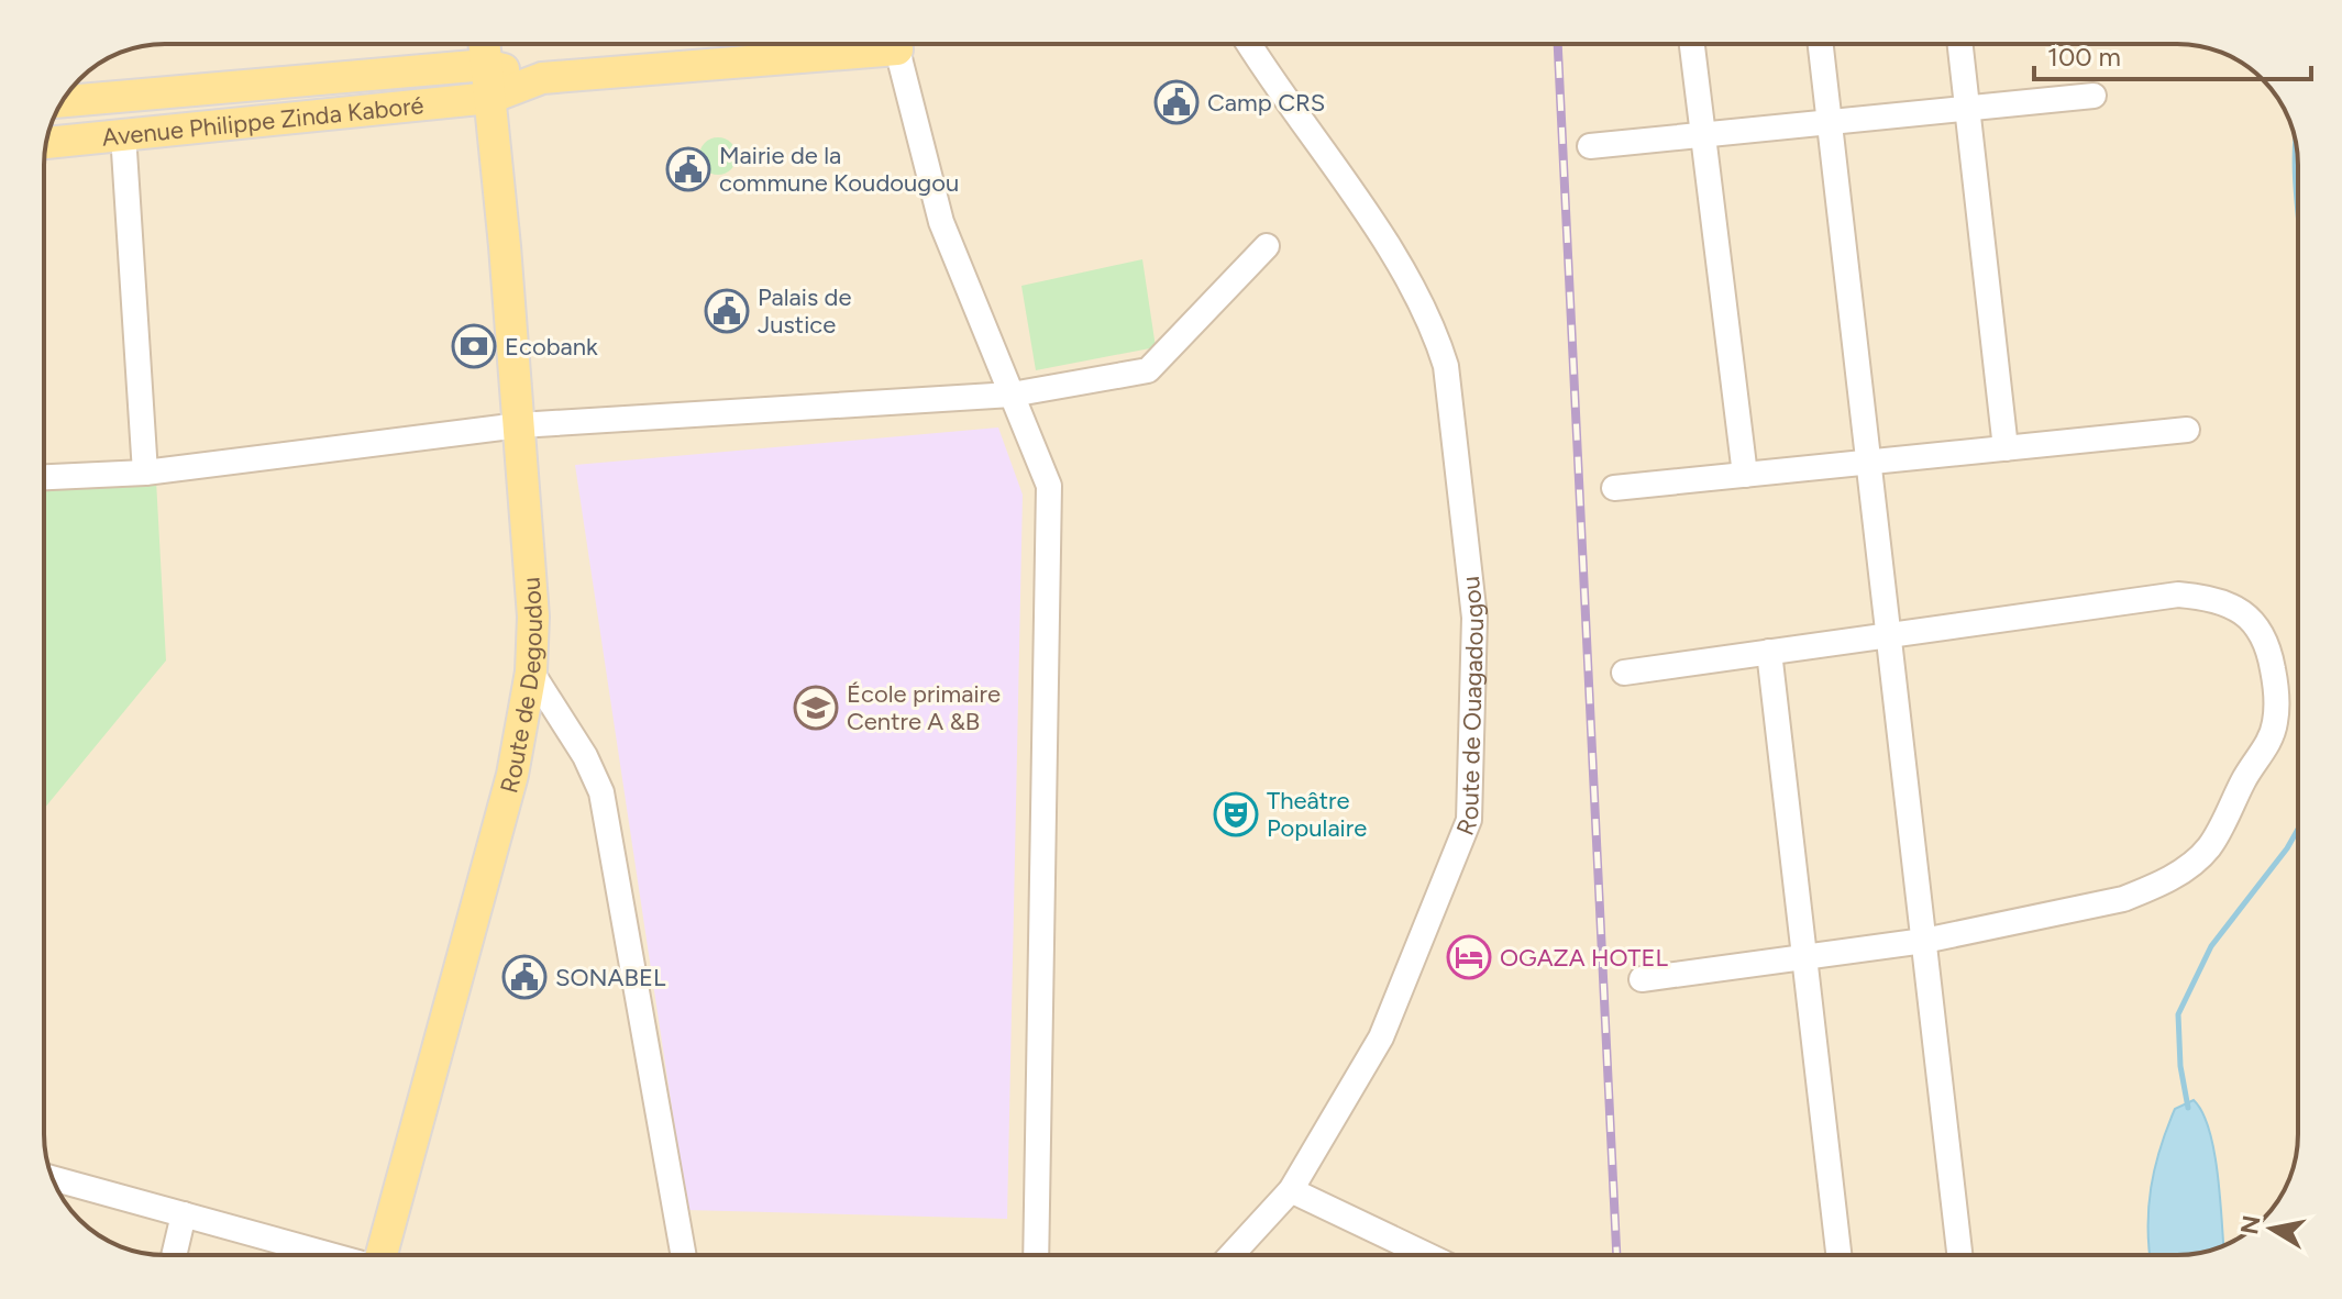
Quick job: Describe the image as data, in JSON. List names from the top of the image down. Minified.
{"streets":{"main road":["Avenue Philippe Zinda Kaboré","Route de Degoudou"],"street":["Route de Ouagadougou"]},"crossings":[["Avenue Philippe Zinda Kaboré","Route de Degoudou"]],"places":{"public building":["Camp CRS","Mairie de la commune Koudougou","Palais de Justice","SONABEL"],"bank":["Ecobank"],"school or university":["École primaire Centre A &B"],"theatre":["Theâtre Populaire"],"hotel":["OGAZA HOTEL"]},"scale_bar":"100 m","north":"left"}
